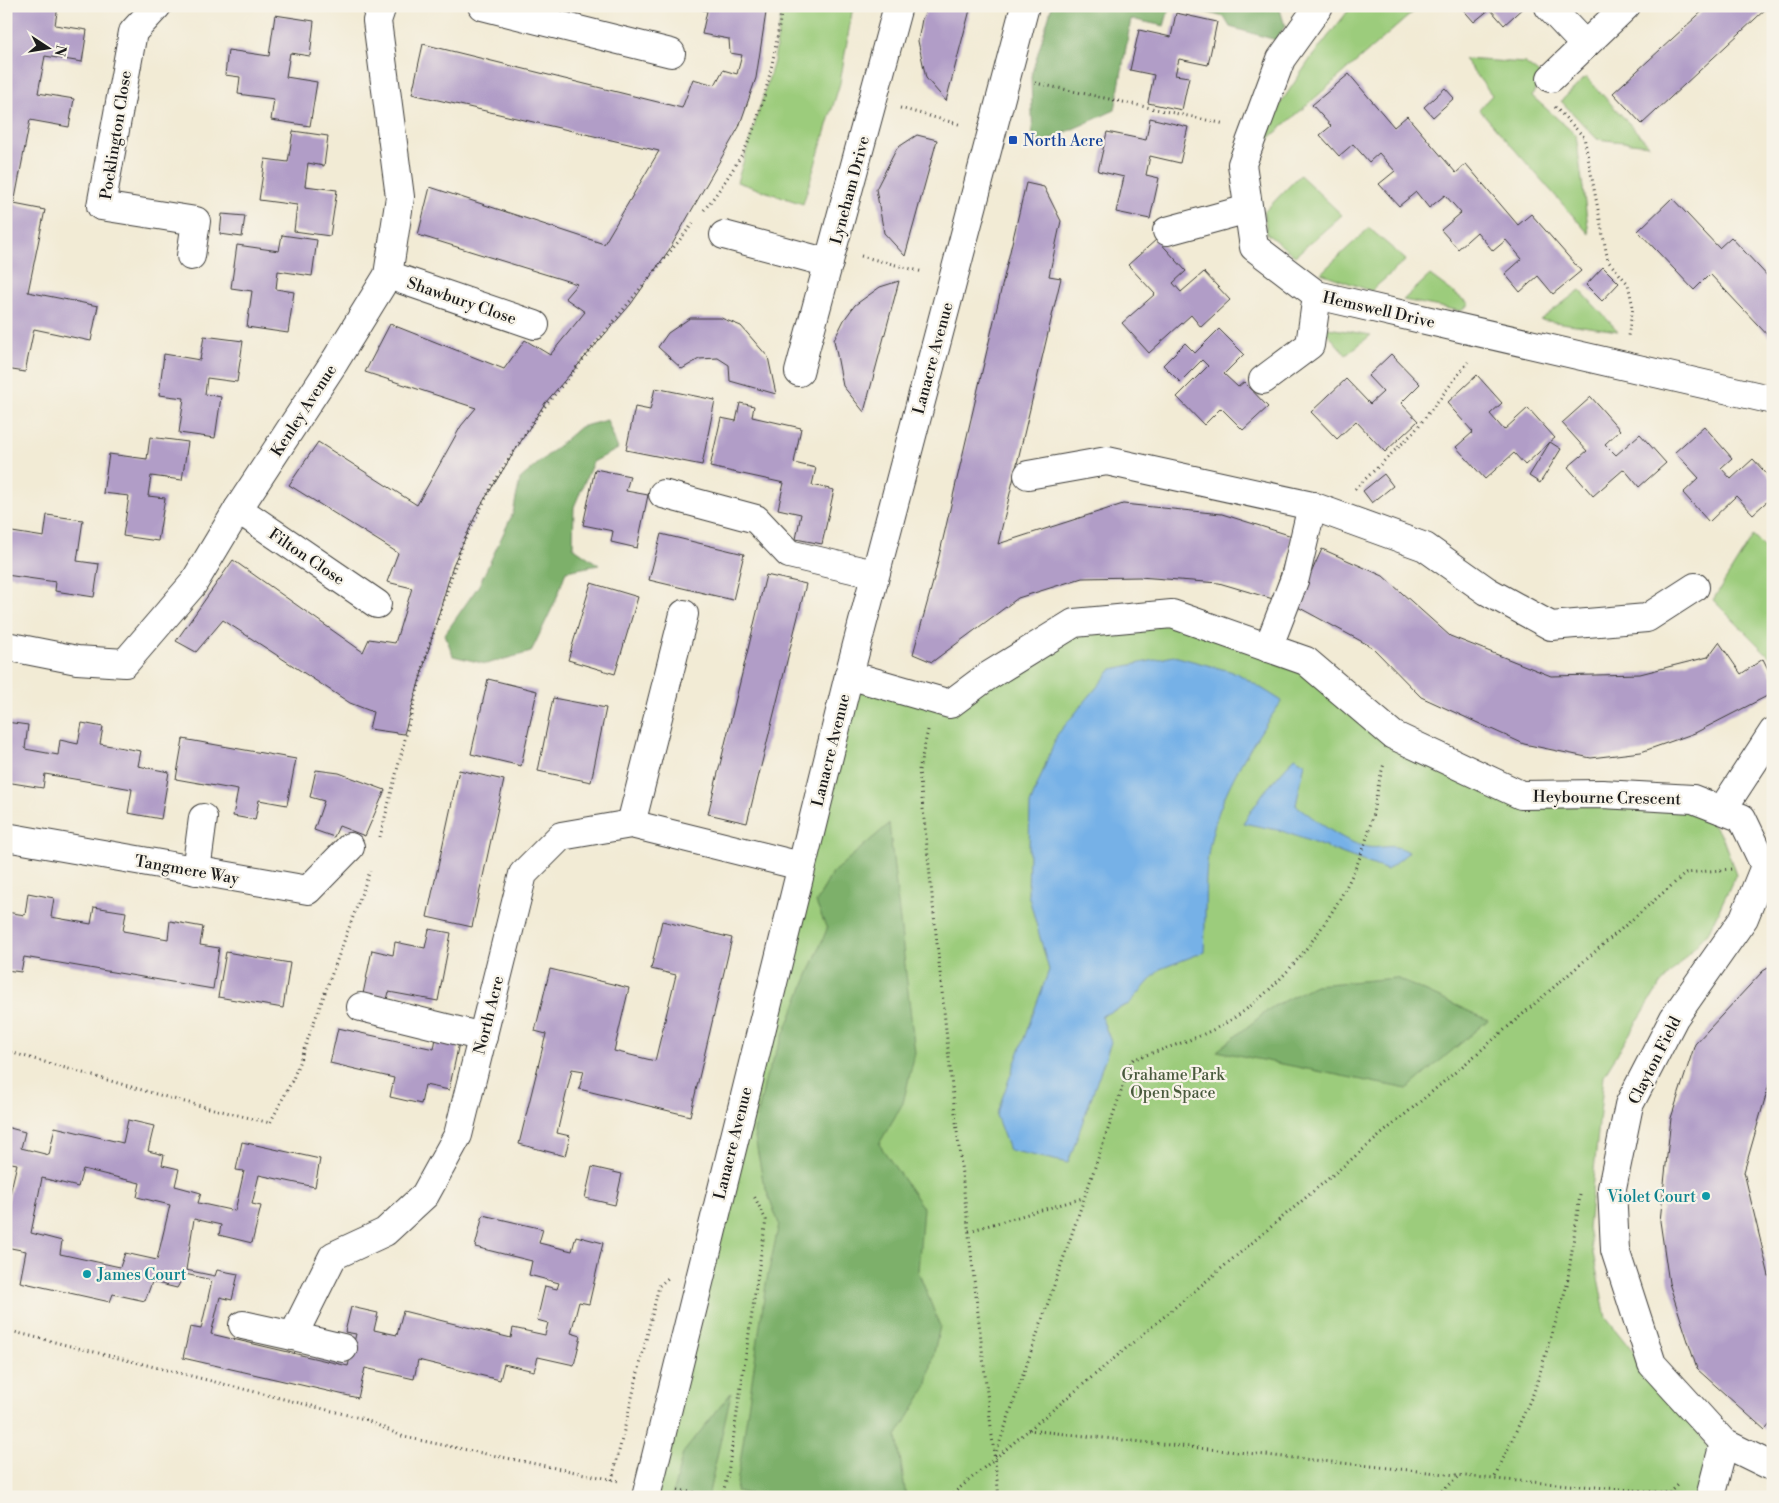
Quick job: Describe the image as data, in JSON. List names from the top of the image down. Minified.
{"streets":{"street":["Pocklington Close","Lyneham Drive","Shawbury Close","Hemswell Drive","Lanacre Avenue","Kenley Avenue","Filton Close","Heybourne Crescent","Tangmere Way","North Acre","Clayton Field"]},"crossings":[["Shawbury Close","Kenley Avenue"],["Lanacre Avenue","Heybourne Crescent"],["Lanacre Avenue","North Acre"],["Kenley Avenue","Filton Close"]],"parks":["Grahame Park Open Space"],"places":{"transit":["North Acre"],"other":["Violet Court","James Court"]},"north":"right"}
